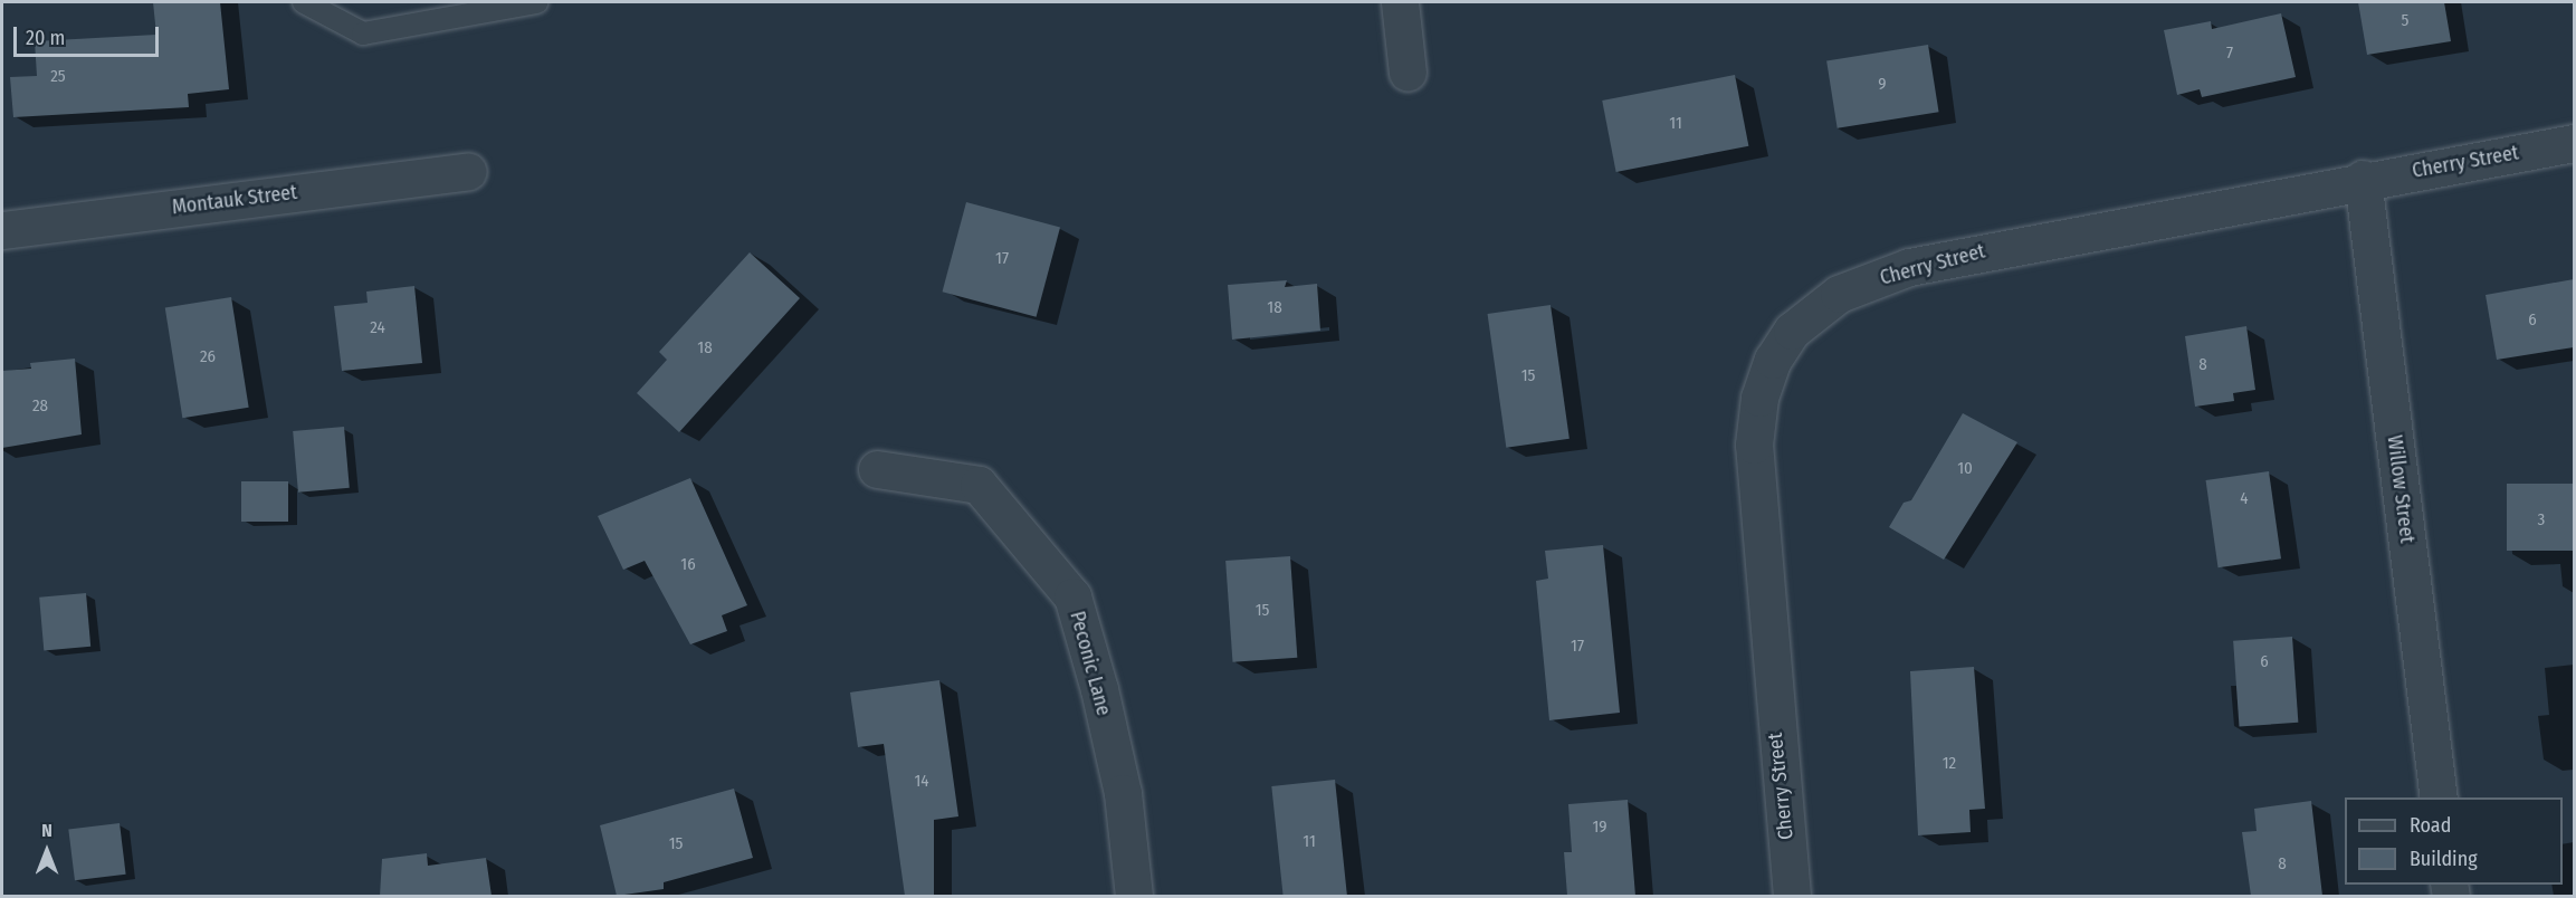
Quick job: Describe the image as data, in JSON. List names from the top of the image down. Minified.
{"streets":{"street":["Cherry Street","Montauk Street","Willow Street","Peconic Lane"]},"crossings":[["Cherry Street","Willow Street"]],"house_numbers":["5","7","25","9","11","17","18","6","24","18","26","8","15","28","10","4","3","16","15","17","6","12","14","19","11","15","8"],"legend":["Road","Building"],"scale_bar":"20 m","north":"top"}
